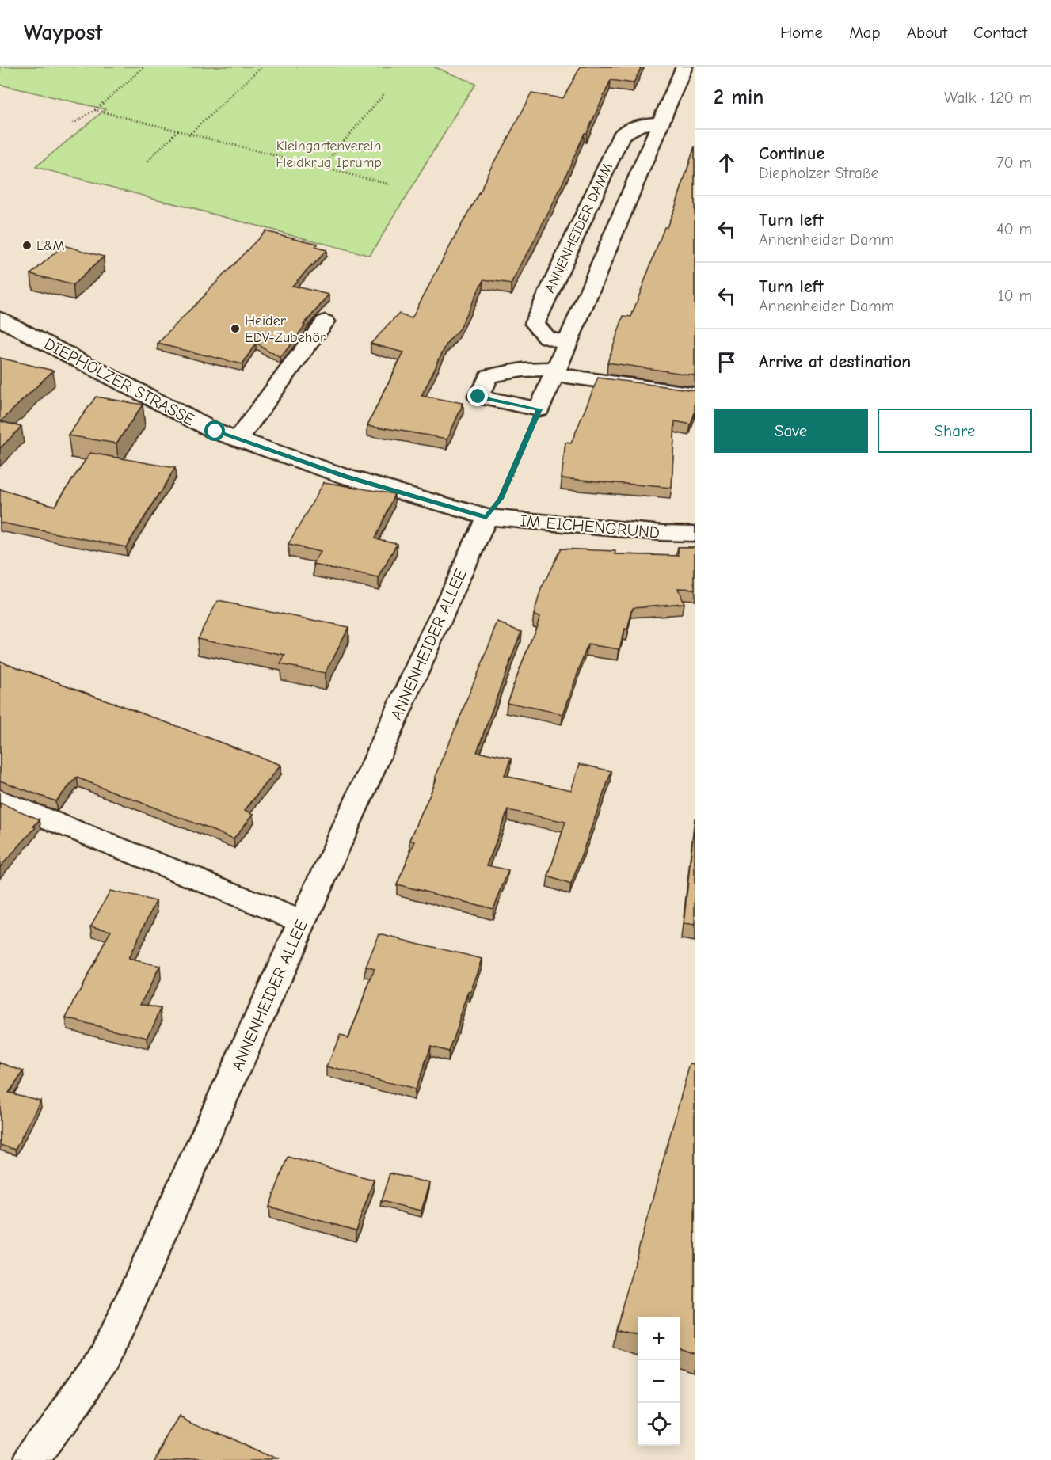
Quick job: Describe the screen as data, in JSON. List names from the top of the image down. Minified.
{"streets":{"street":["ANNENHEIDER DAMM","DIEPHOLZER STRASSE","IM EICHENGRUND","ANNENHEIDER ALLEE"]},"crossings":[["DIEPHOLZER STRASSE","IM EICHENGRUND"],["DIEPHOLZER STRASSE","ANNENHEIDER ALLEE"],["IM EICHENGRUND","ANNENHEIDER ALLEE"]],"parks":["Kleingartenverein Heidkrug Iprump"],"places":["L&M","Heider EDV-Zubehör"],"page":{"header":"Waypost","nav":["Home","Map","About","Contact"],"heading":["2 min","Walk · 120 m"],"list":[["Continue","Diepholzer Straße","70 m"],["Turn left","Annenheider Damm","40 m"],["Turn left","Annenheider Damm","10 m"],"Arrive at destination"],"buttons":["Save","Share"],"map_buttons":["+","−"]}}
